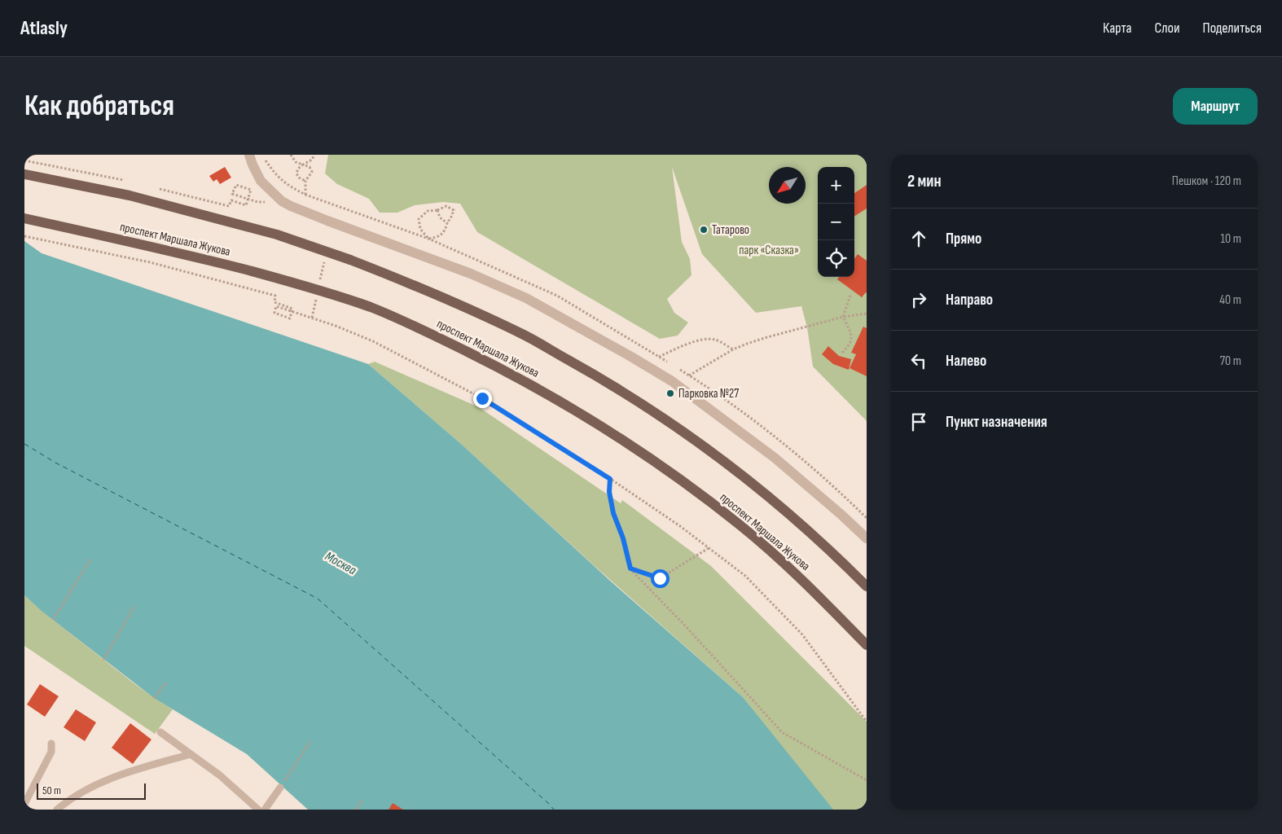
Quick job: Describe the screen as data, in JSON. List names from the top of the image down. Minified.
{"streets":{"main road":["проспект Маршала Жукова"]},"water":["Москва"],"parks":["парк «Сказка»"],"places":["Татарово","Парковка №27"],"scale_bar":"50 m","north":"bottom left","page":{"header":"Atlasly","nav":["Карта","Слои","Поделиться"],"buttons":"Маршрут","title":"Как добраться","heading":["2 мин","Пешком · 120 m"],"map_buttons":["+","−"],"list":[["Прямо","10 m"],["Направо","40 m"],["Налево","70 m"],"Пункт назначения"],"scale":"50 m"}}
